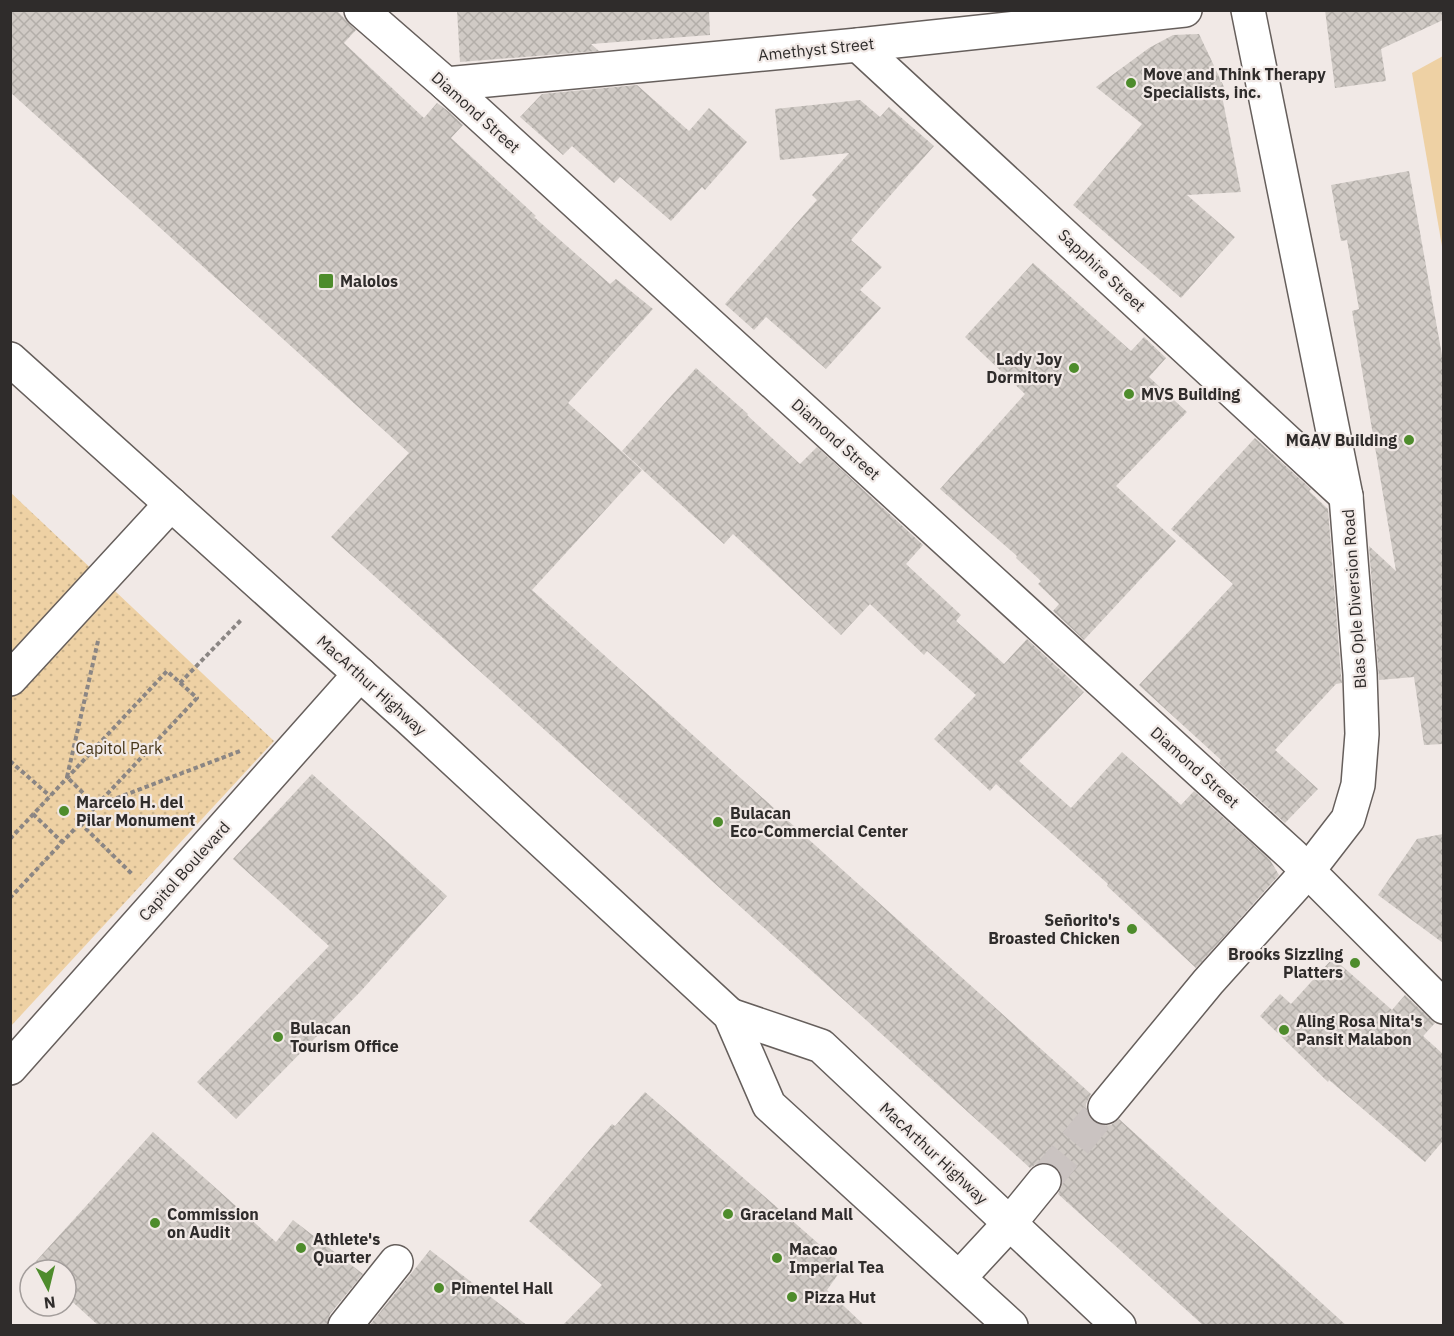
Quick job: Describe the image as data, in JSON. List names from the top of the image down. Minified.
{"streets":{"main road":["Amethyst Street","Diamond Street","Sapphire Street","Blas Ople Diversion Road","MacArthur Highway","Capitol Boulevard"]},"crossings":[["Amethyst Street","Diamond Street"],["Amethyst Street","Sapphire Street"],["Diamond Street","Blas Ople Diversion Road"],["Sapphire Street","Blas Ople Diversion Road"],["MacArthur Highway","Capitol Boulevard"]],"parks":["Capitol Park"],"places":{"other":["Move and Think Therapy Specialists, inc.","Lady Joy Dormitory","MVS Building","MGAV Building","Marcelo H. del Pilar Monument","Bulacan Eco-Commercial Center","Señorito's Broasted Chicken","Brooks Sizzling Platters","Aling Rosa Nita's Pansit Malabon","Bulacan Tourism Office","Graceland Mall","Commission on Audit","Athlete's Quarter","Macao Imperial Tea","Pimentel Hall","Pizza Hut"],"transit":["Malolos"]},"north":"bottom"}
